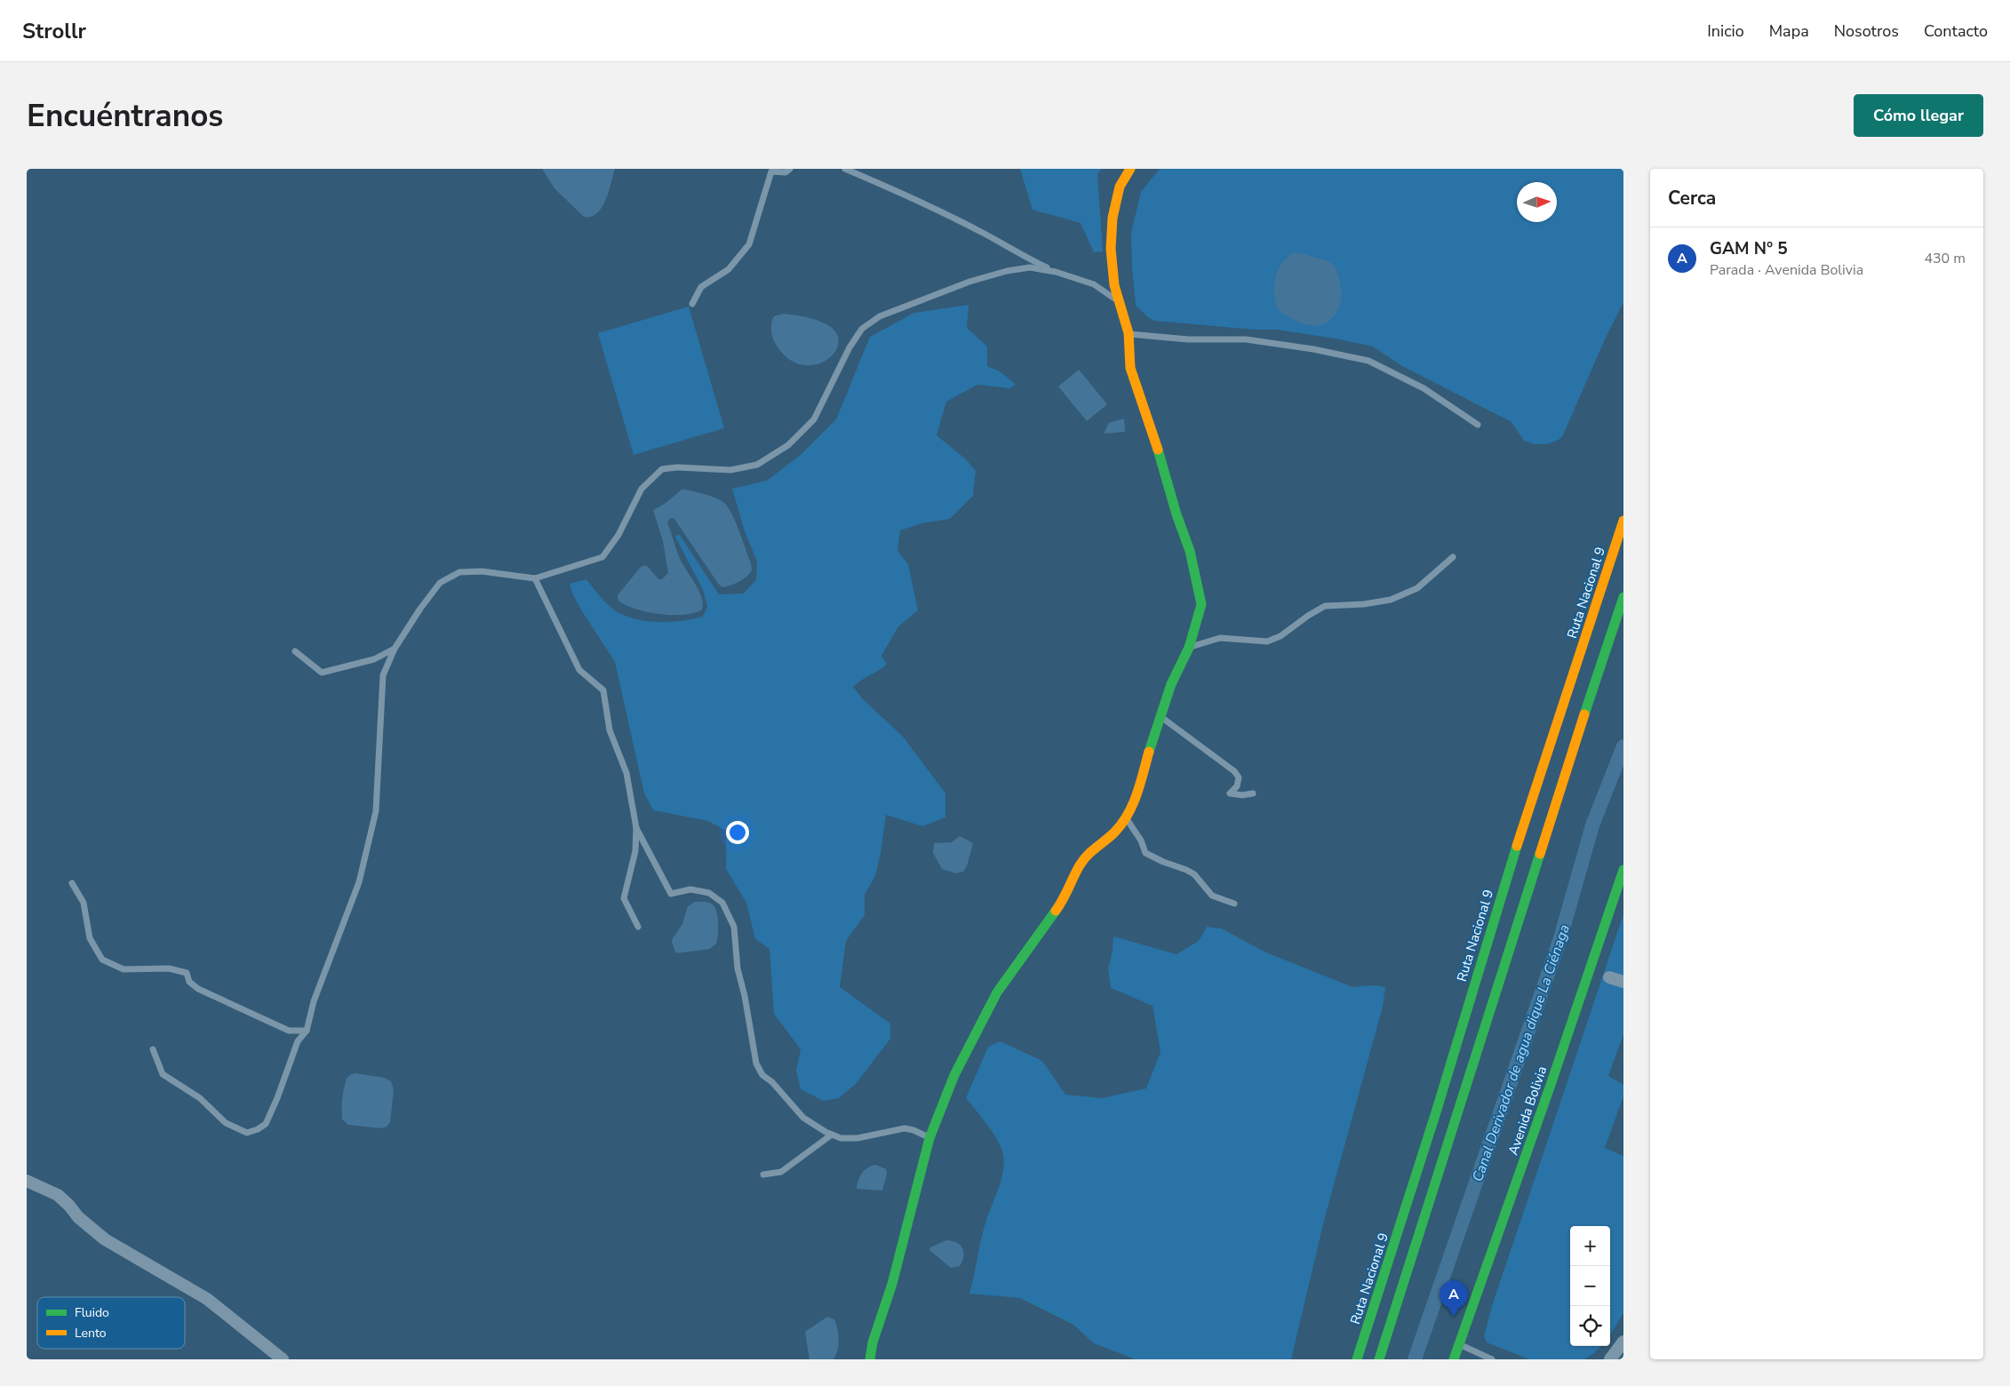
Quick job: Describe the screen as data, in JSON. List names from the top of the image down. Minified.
{"streets":{"main road":["Ruta Nacional 9","Avenida Bolivia"]},"water":["Canal Derivador de agua dique La Ciénaga"],"legend":["Fluido","Lento"],"north":"right","page":{"header":"Strollr","nav":["Inicio","Mapa","Nosotros","Contacto"],"buttons":"Cómo llegar","title":"Encuéntranos","heading":"Cerca","list":[{"mark":"A","name":"GAM N° 5","note":"Parada · Avenida Bolivia","value":"430 m"}],"map_buttons":["+","−"],"pins":"A"}}
